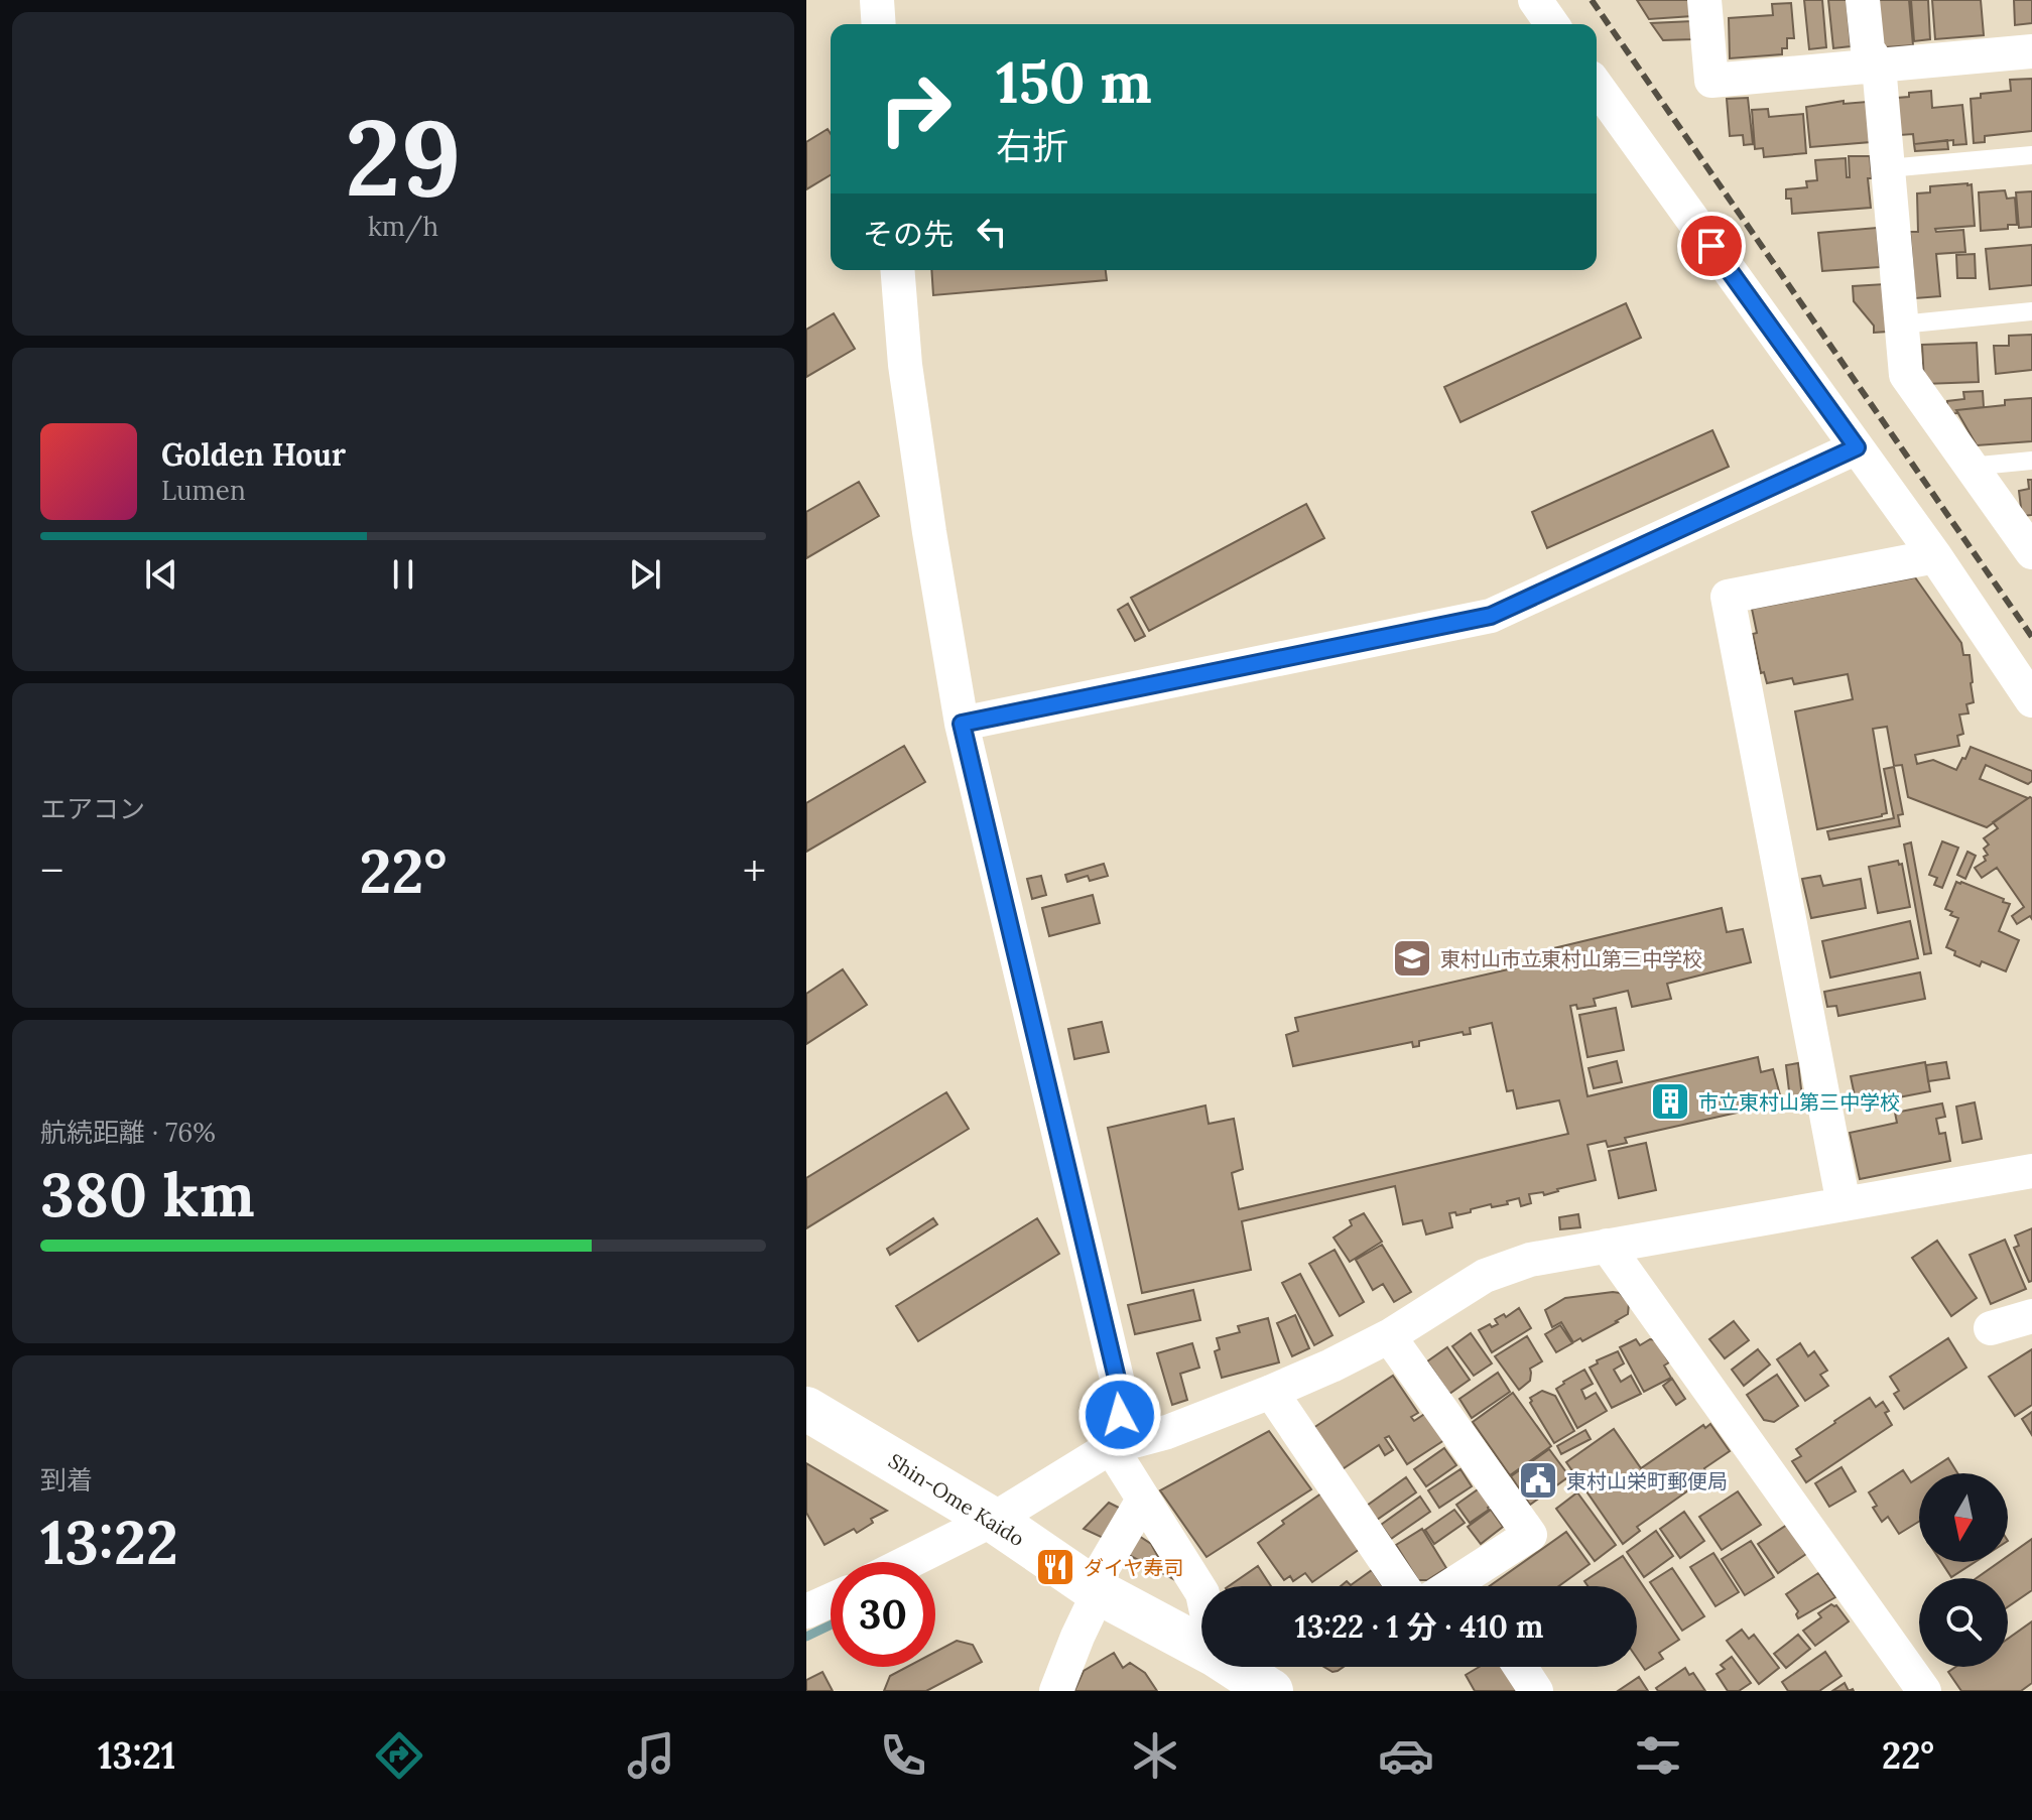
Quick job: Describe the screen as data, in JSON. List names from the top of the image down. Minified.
{"streets":{"main road":["Shin-Ome Kaido"]},"places":{"school or university":["東村山市立東村山第三中学校"],"building":["市立東村山第三中学校"],"public building":["東村山栄町郵便局"],"restaurant":["ダイヤ寿司"]},"north":"bottom","page":{"tile":[["29","km/h"],"エアコン",["航続距離 · 76%","380 km"],["到着","13:22"]],"turn":["150 m","右折"],"then":"その先","song":["Golden Hour","Lumen"],"heat":["−","22°","+"],"limit":"30","trip":"13:22 · 1 分 · 410 m","tabs":["13:21","22°"]}}
